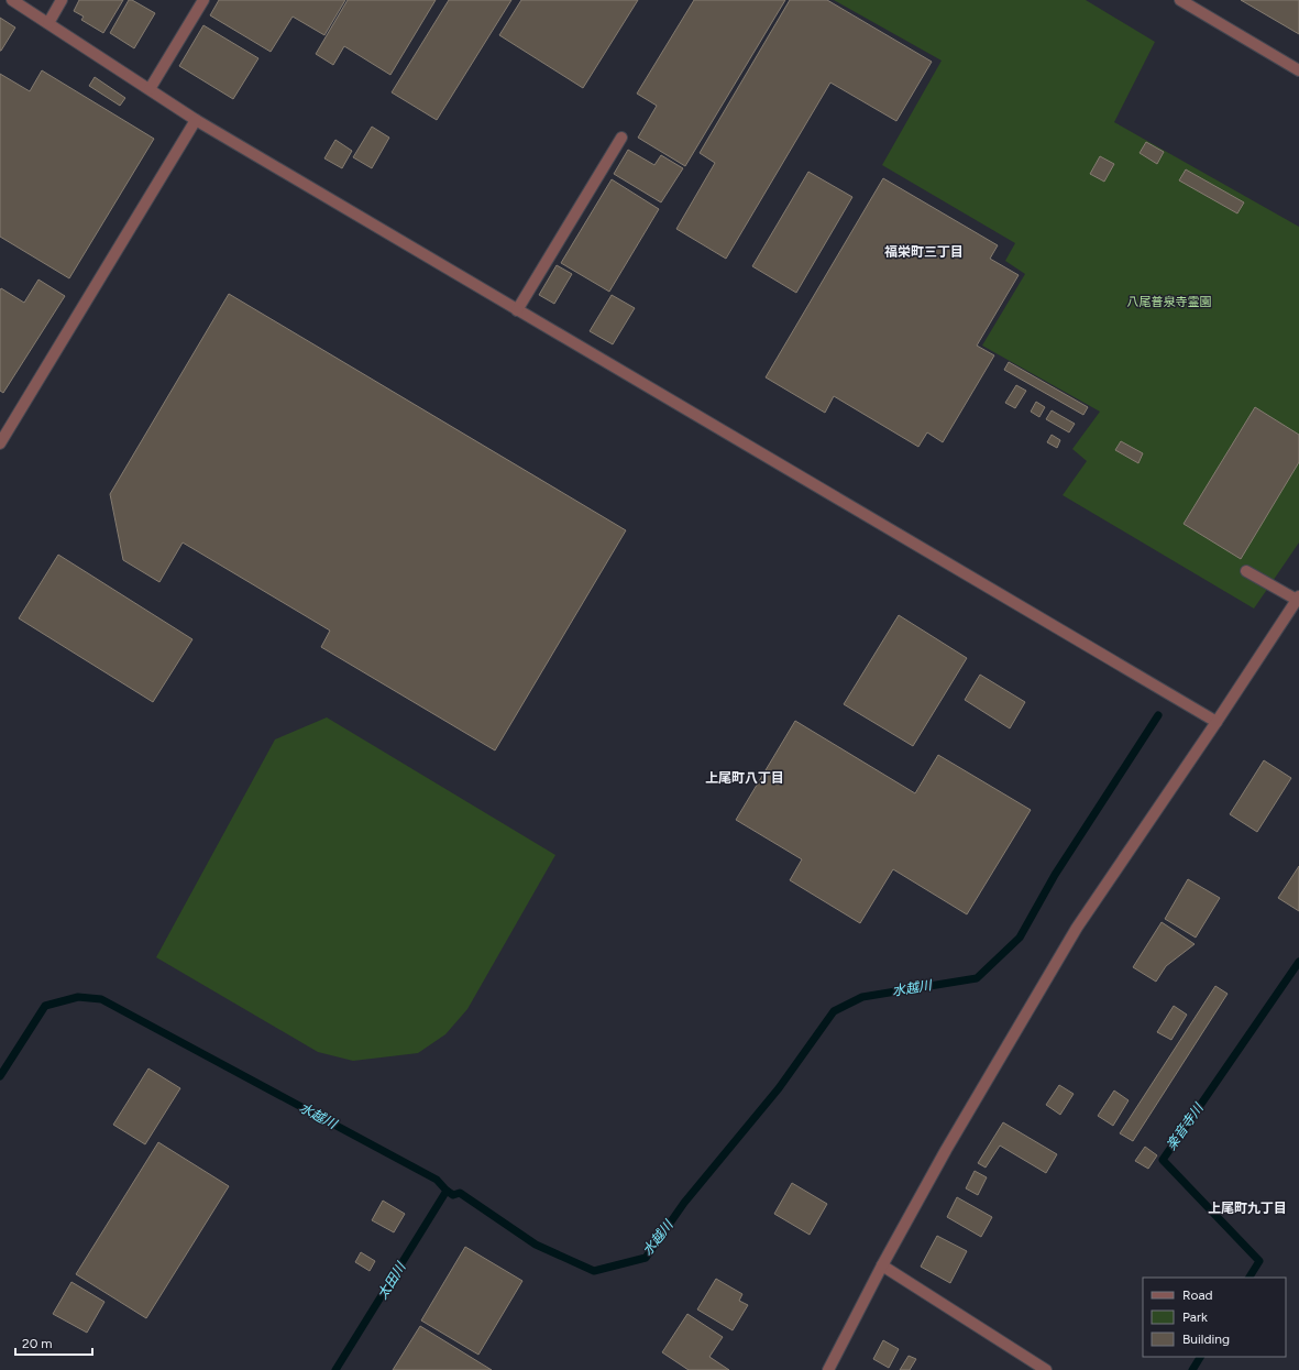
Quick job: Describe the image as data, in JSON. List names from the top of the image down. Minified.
{"districts":["福栄町三丁目","上尾町八丁目","上尾町九丁目"],"water":["水越川","楽音寺川","太田川"],"parks":["八尾普泉寺霊園"],"legend":["Road","Park","Building"],"scale_bar":"20 m"}
